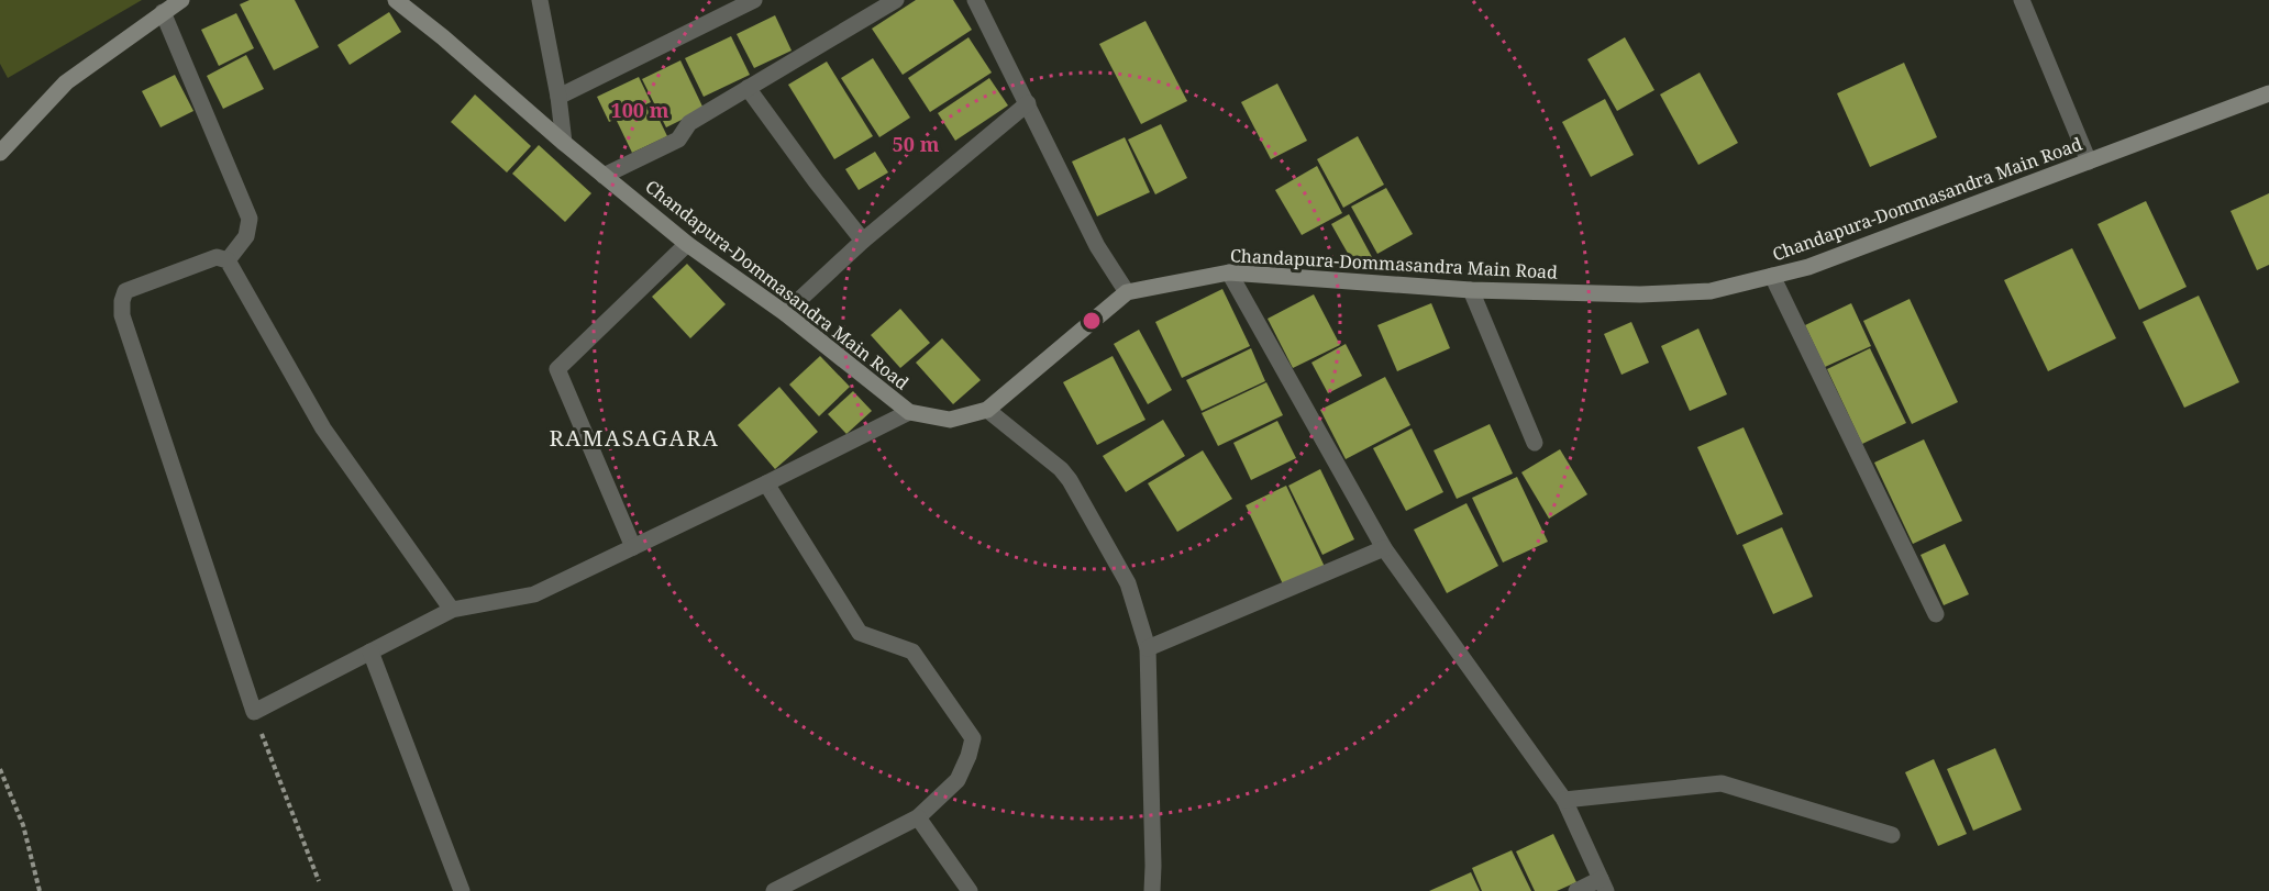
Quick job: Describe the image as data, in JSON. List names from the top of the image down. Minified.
{"streets":{"main road":["Chandapura-Dommasandra Main Road"]},"districts":["RAMASAGARA"],"rings":["100 m","50 m"]}
